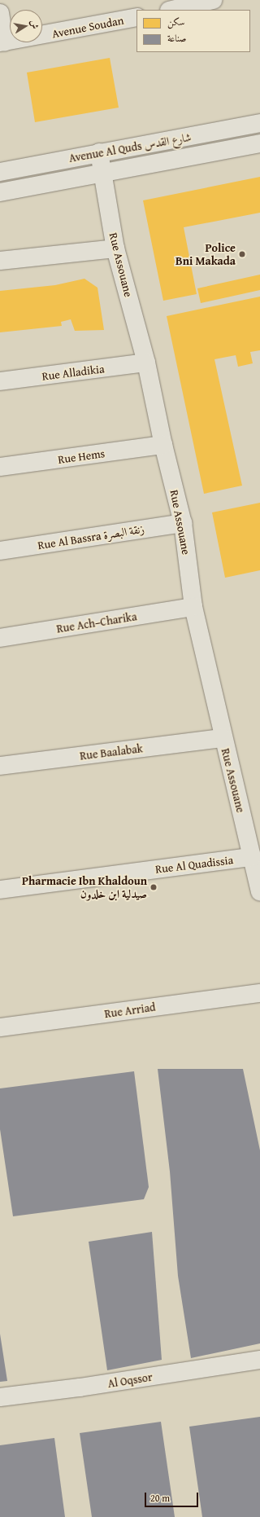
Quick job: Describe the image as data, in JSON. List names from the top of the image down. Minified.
{"streets":{"street":["Avenue Soudan","Avenue Al Quds شارع القدس","Rue Assouane","Rue Alladikia","Rue Hems","Rue Al Bassra زنقة البصرة","Rue Ach–Charika","Rue Baalabak","Rue Al Quadissia","Rue Arriad","Al Oqssor"]},"crossings":[["Avenue Al Quds شارع القدس","Rue Assouane"],["Rue Assouane","Rue Alladikia"],["Rue Assouane","Rue Hems"],["Rue Assouane","Rue Al Bassra زنقة البصرة"],["Rue Assouane","Rue Ach–Charika"],["Rue Assouane","Rue Baalabak"],["Rue Assouane","Rue Al Quadissia"]],"places":["Police Bni Makada","Pharmacie Ibn Khaldoun صيدلية ابن خلدون"],"legend":["سكن","صناعة"],"scale_bar":"20 m","north":"right"}
